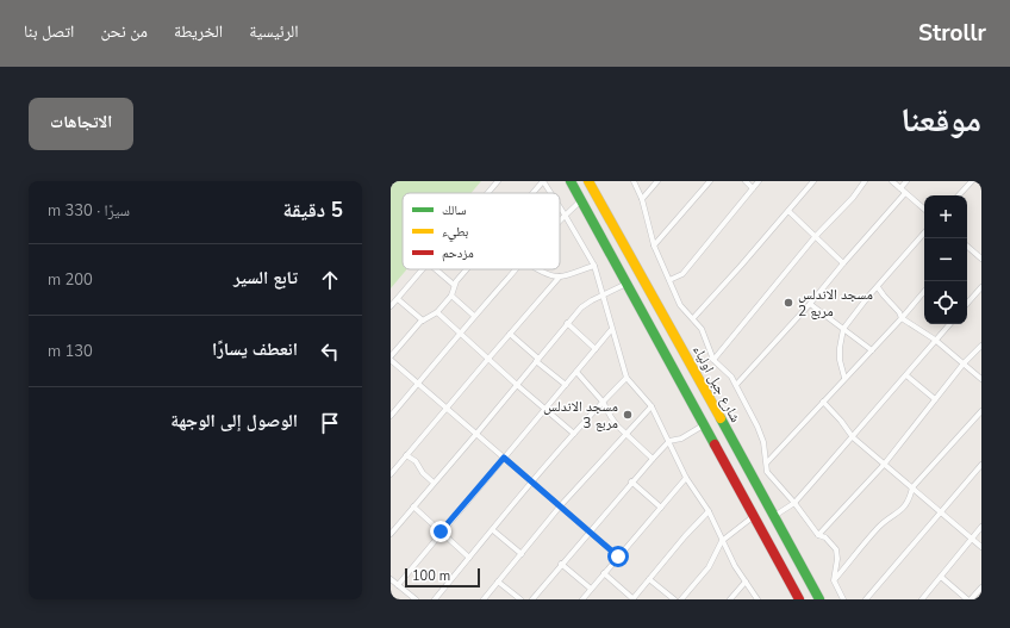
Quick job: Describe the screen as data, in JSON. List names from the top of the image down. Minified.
{"streets":{"highway":["شارع جبل اولياء"]},"places":["مسجد الاندلس مربع 2","مسجد الاندلس مربع 3"],"legend":["سالك","بطيء","مزدحم"],"scale_bar":"100 m","page":{"header":"Strollr","nav":["الرئيسية","الخريطة","من نحن","اتصل بنا"],"title":"موقعنا","buttons":"الاتجاهات","heading":["5 دقيقة","سيرًا · 330 m"],"map_buttons":["+","−"],"list":[["تابع السير","200 m"],["انعطف يسارًا","130 m"],"الوصول إلى الوجهة"],"scale":"100 m"}}
